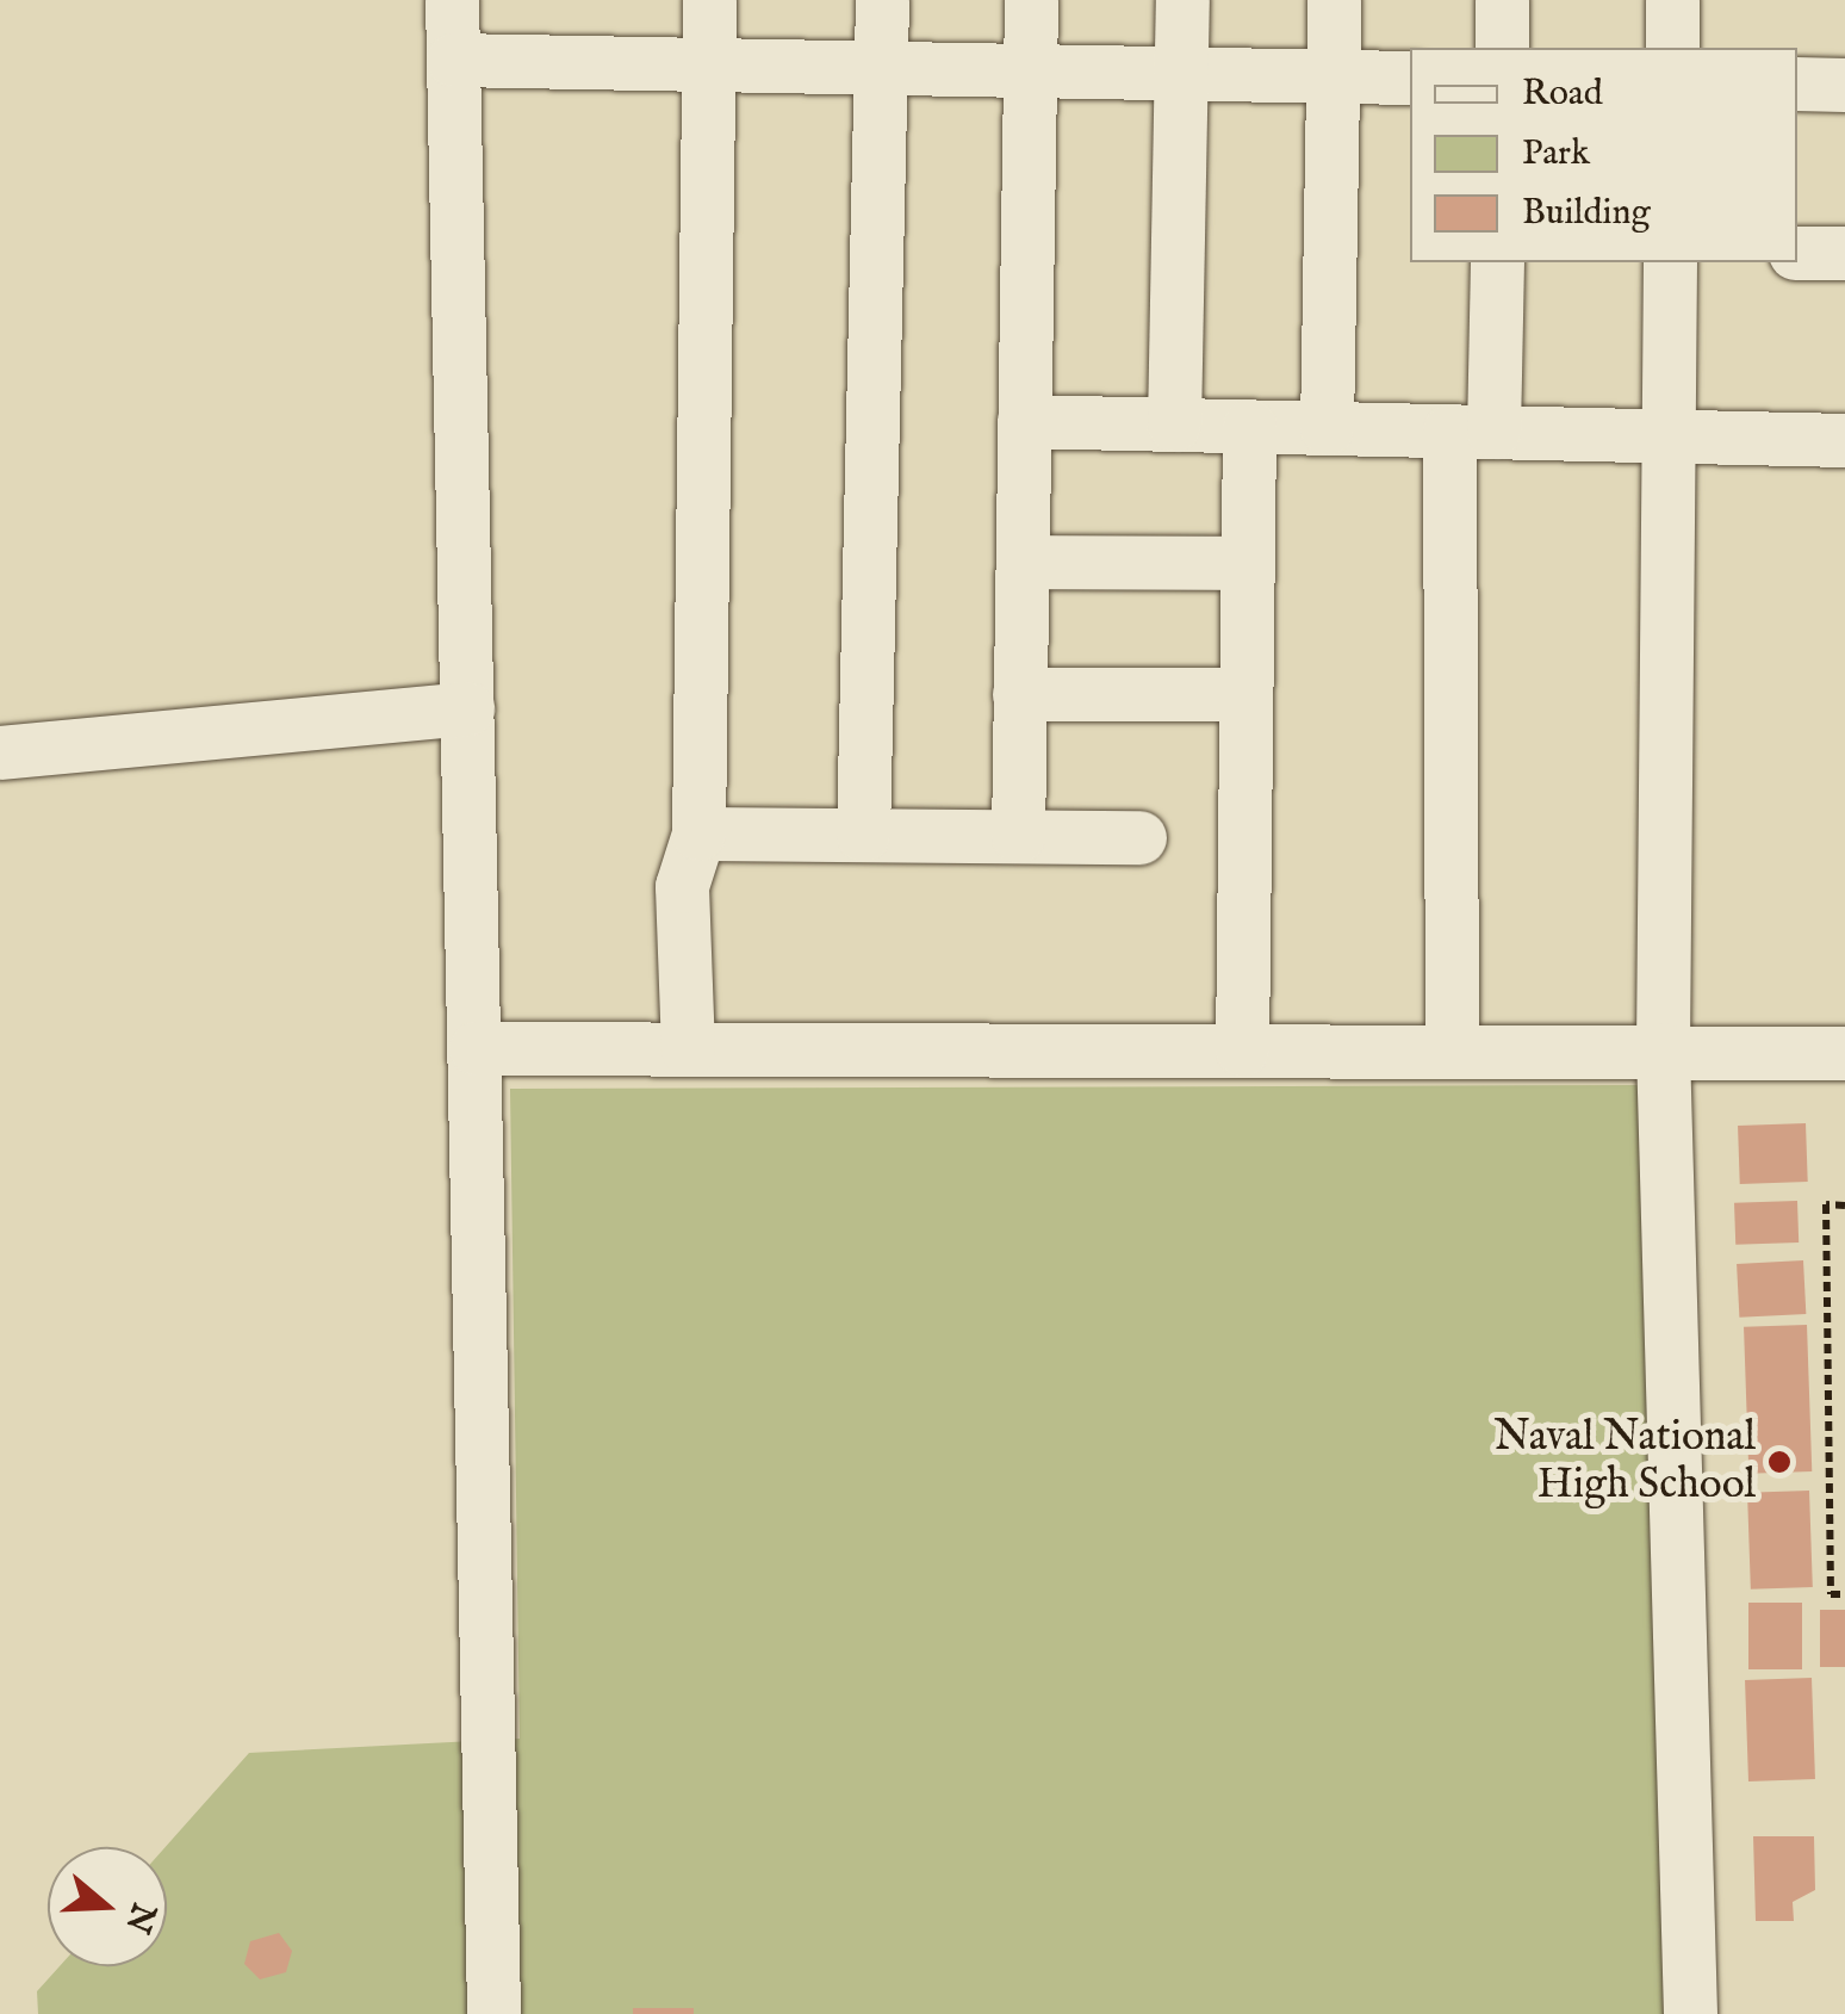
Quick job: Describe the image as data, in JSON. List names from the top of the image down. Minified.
{"places":["Naval National High School"],"legend":["Road","Park","Building"],"north":"right"}
